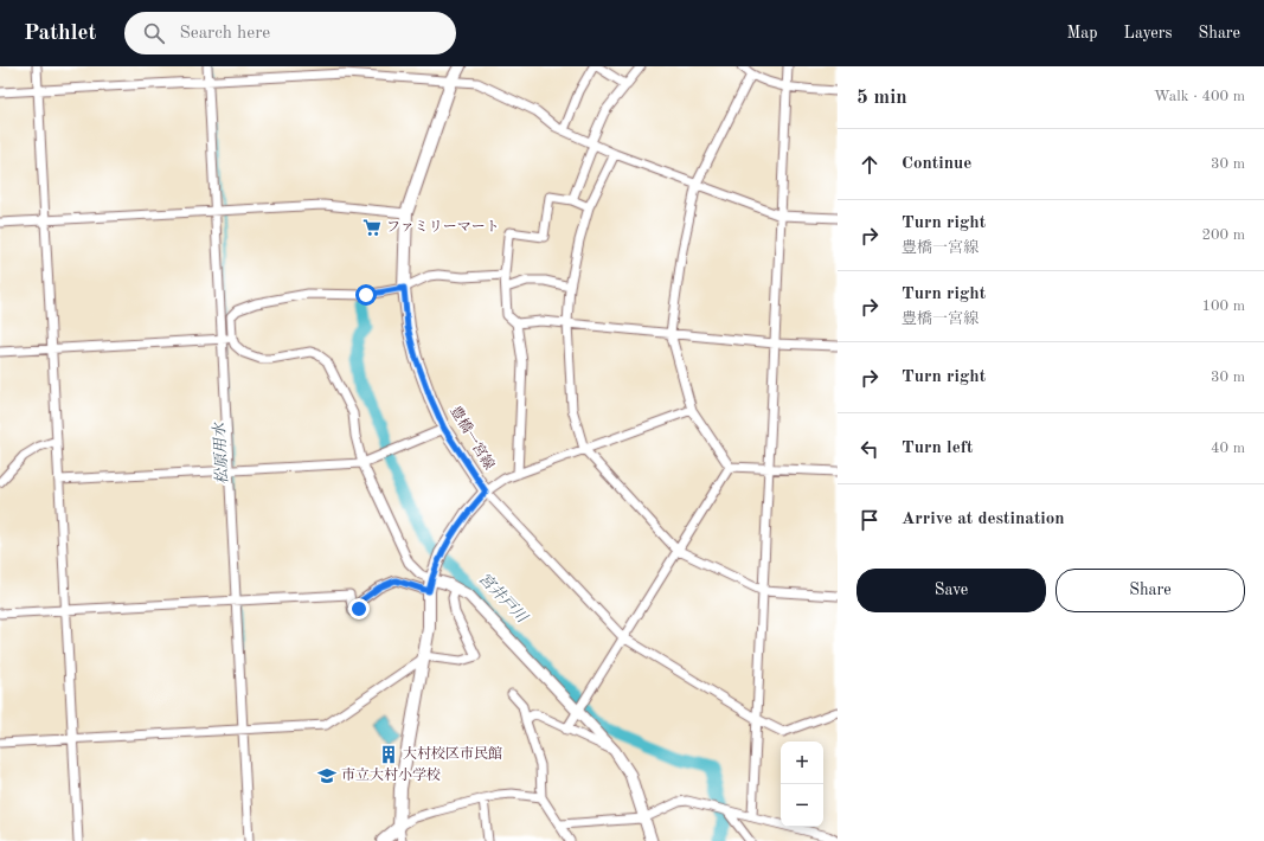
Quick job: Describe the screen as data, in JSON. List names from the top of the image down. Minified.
{"streets":{"main road":["豊橋一宮線"]},"water":["松原用水","宮井戸川"],"places":{"supermarket":["ファミリーマート"],"building":["大村校区市民館"],"school or university":["市立大村小学校"]},"page":{"header":"Pathlet","search":"Search here","nav":["Map","Layers","Share"],"heading":["5 min","Walk · 400 m"],"list":[["Continue","30 m"],["Turn right","豊橋一宮線","200 m"],["Turn right","豊橋一宮線","100 m"],["Turn right","30 m"],["Turn left","40 m"],"Arrive at destination"],"buttons":["Save","Share"],"map_buttons":["+","−"]}}
